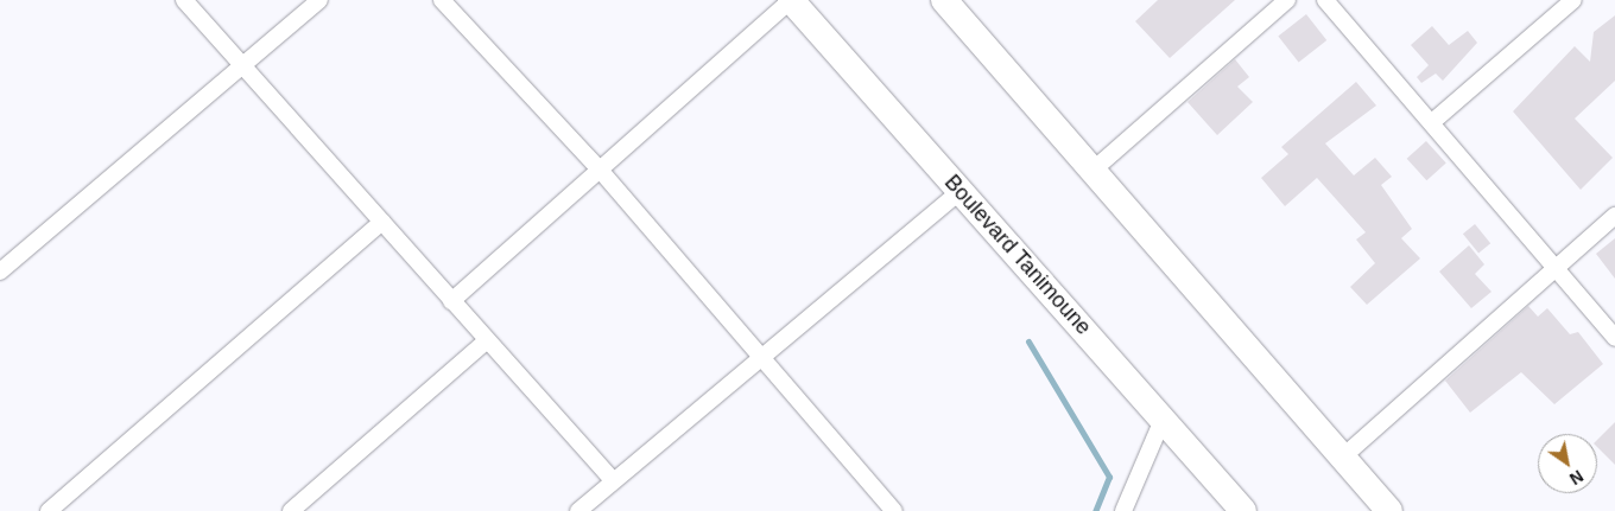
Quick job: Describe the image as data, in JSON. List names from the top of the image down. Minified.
{"streets":{"main road":["Boulevard Tanimoune"]},"north":"bottom right"}
